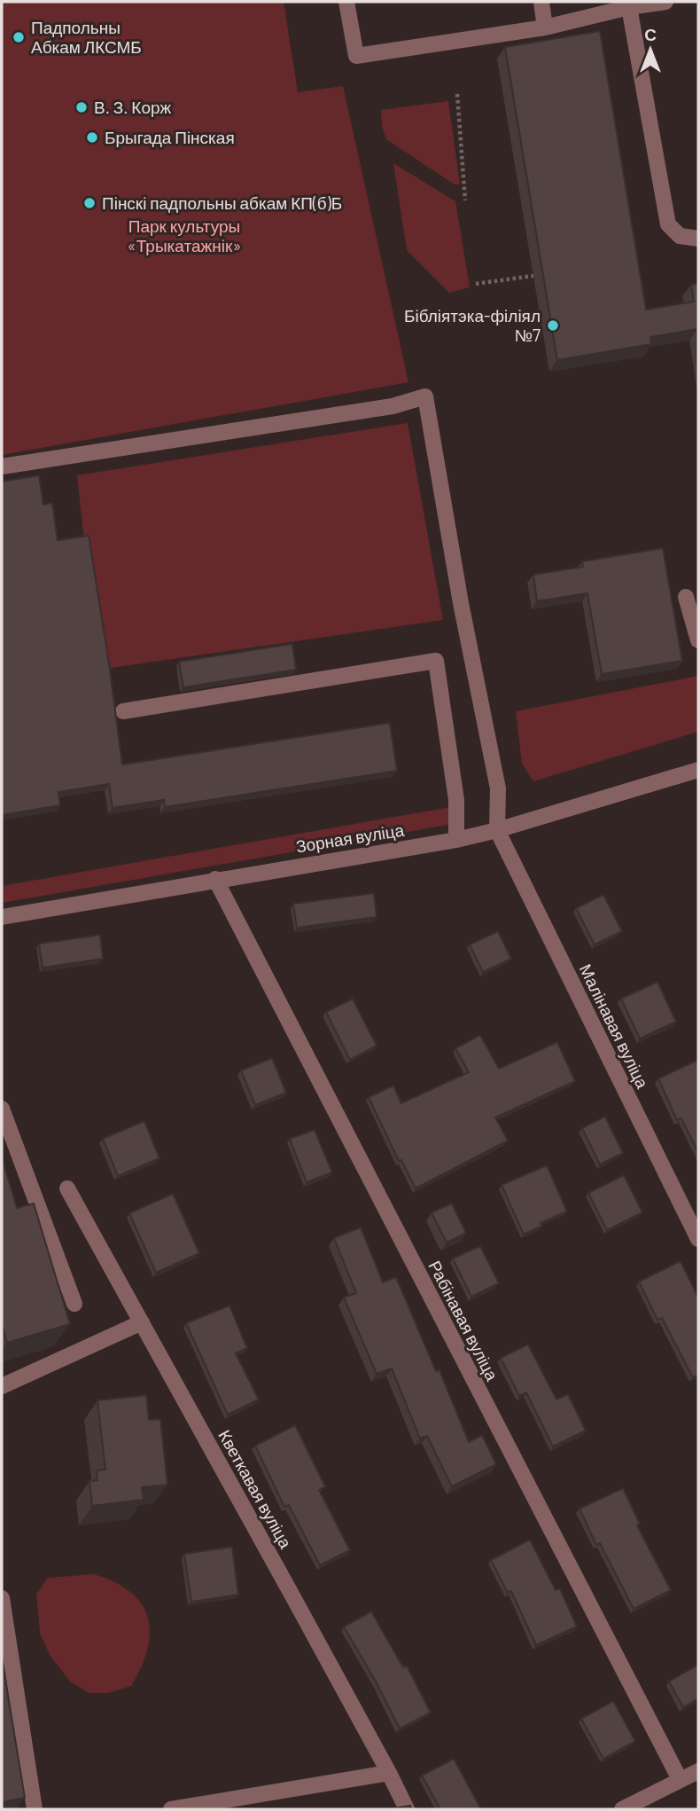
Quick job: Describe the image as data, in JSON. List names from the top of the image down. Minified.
{"streets":{"street":["Зорная вуліца","Малінавая вуліца","Рабінавая вуліца","Кветкавая вуліца"]},"crossings":[["Зорная вуліца","Малінавая вуліца"],["Зорная вуліца","Рабінавая вуліца"]],"parks":["Парк культуры «Трыкатажнік»"],"places":["Падпольны Абкам ЛКСМБ","В. З. Корж","Брыгада Пінская","Пінскі падпольны абкам КП(б)Б","Бібліятэка-філіял №7"],"north":"top"}
